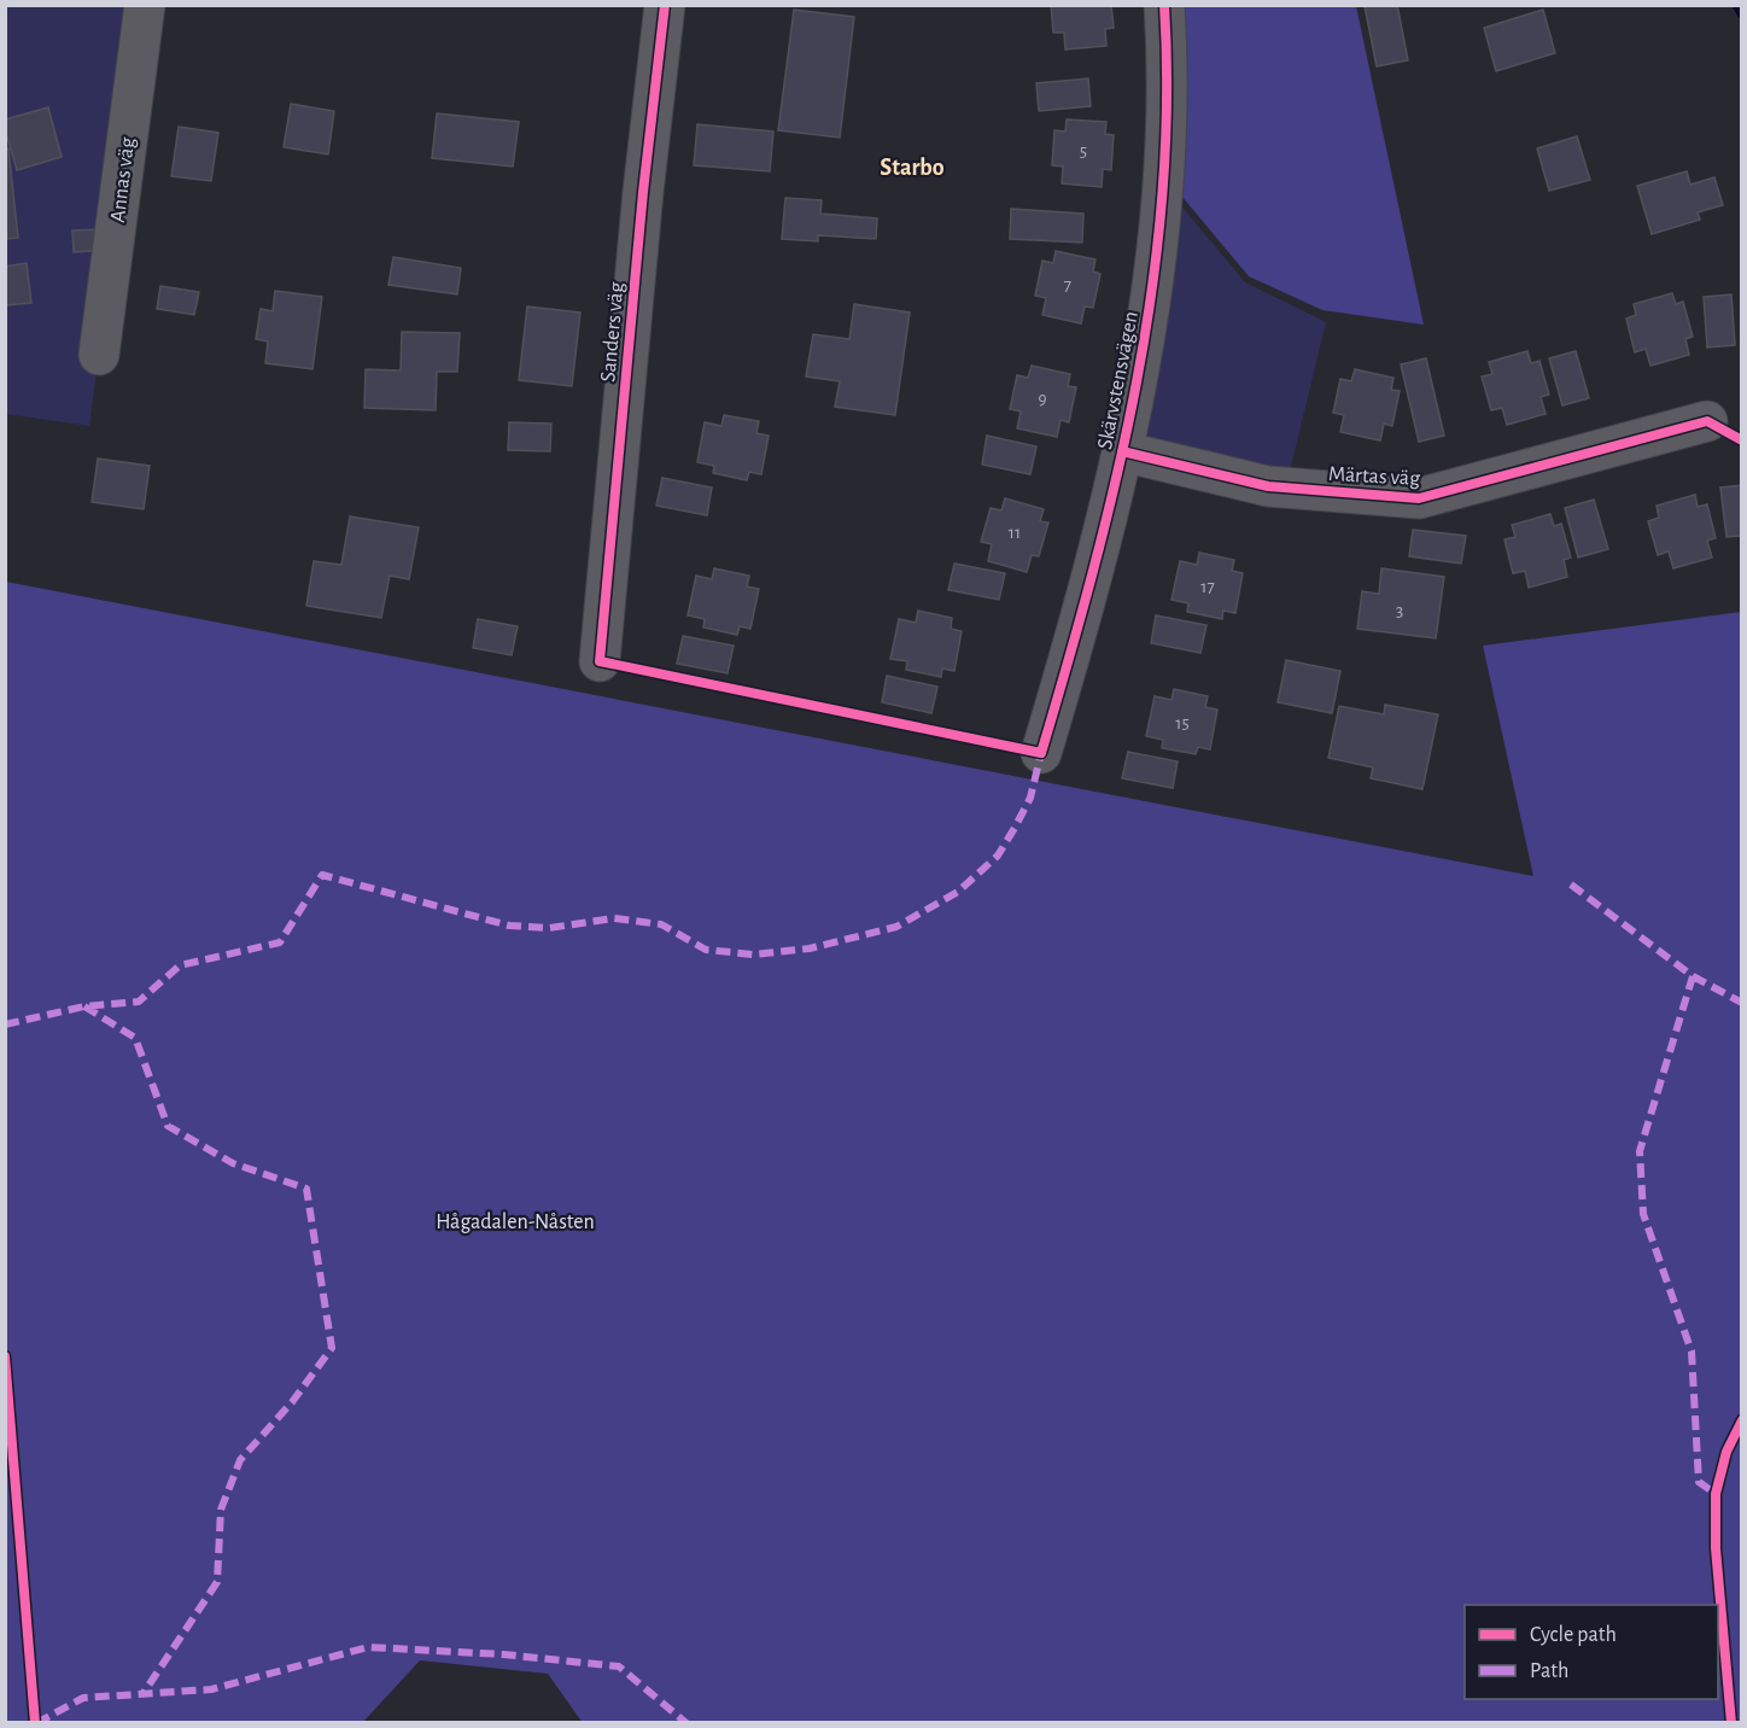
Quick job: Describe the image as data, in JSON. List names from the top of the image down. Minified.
{"streets":{"street":["Annas väg","Sanders väg","Skärvstensvägen","Märtas väg"]},"crossings":[["Skärvstensvägen","Märtas väg"]],"districts":["Starbo"],"parks":["Hågadalen-Nåsten"],"house_numbers":["5","7","9","11","17","3","15"],"legend":["Cycle path","Path"]}
